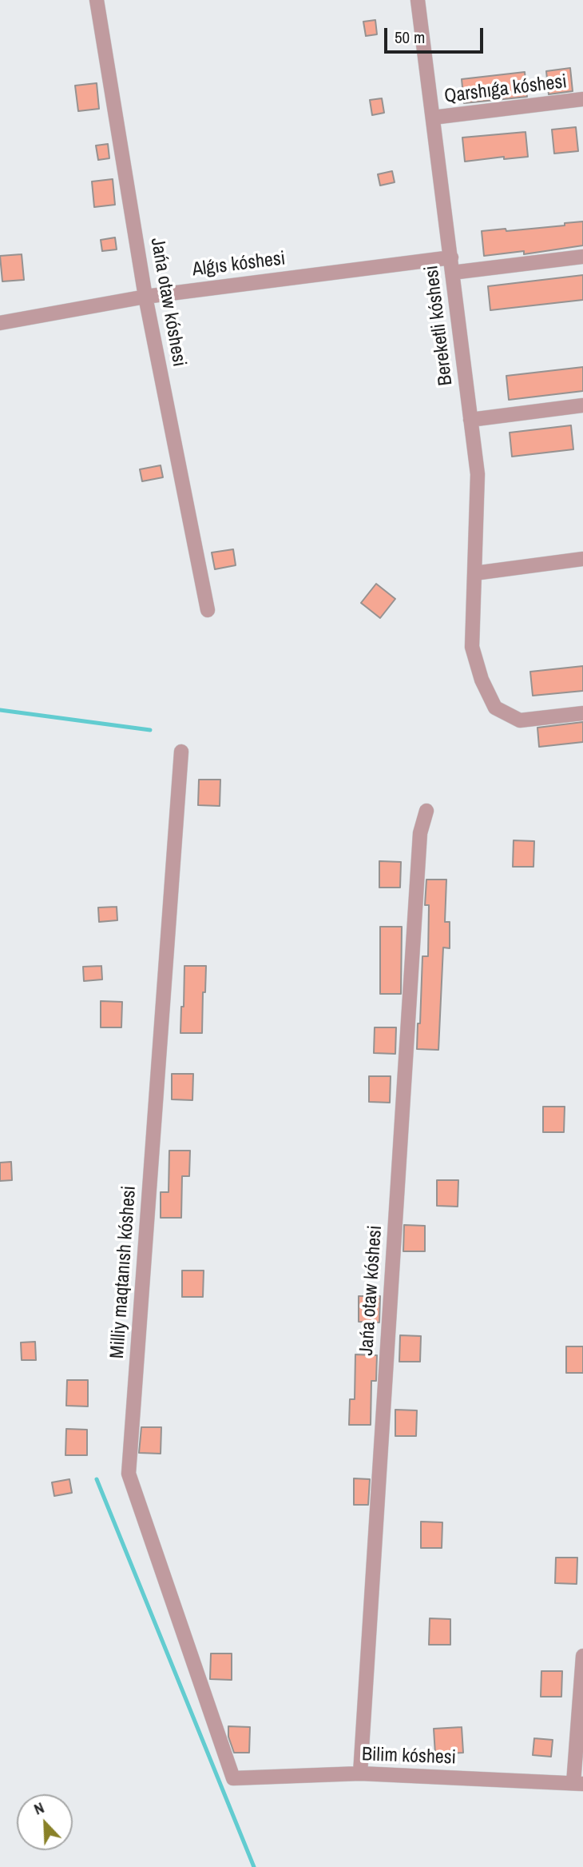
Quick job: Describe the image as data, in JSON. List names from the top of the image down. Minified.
{"streets":{"street":["Qarshıǵa kóshesi","Alǵıs kóshesi","Jańa otaw kóshesi","Bereketli kóshesi","Milliy maqtanısh kóshesi","Bilim kóshesi"]},"crossings":[["Qarshıǵa kóshesi","Bereketli kóshesi"],["Alǵıs kóshesi","Jańa otaw kóshesi"],["Alǵıs kóshesi","Bereketli kóshesi"],["Jańa otaw kóshesi","Bilim kóshesi"],["Milliy maqtanısh kóshesi","Bilim kóshesi"]],"scale_bar":"50 m","north":"top left"}
